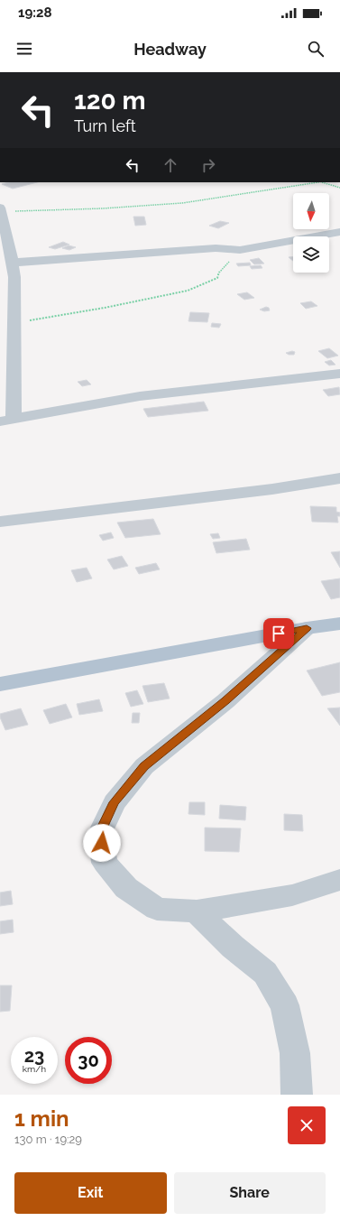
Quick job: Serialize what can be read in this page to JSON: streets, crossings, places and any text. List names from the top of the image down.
{
  "north": "bottom",
  "page": {
    "status": "19:28",
    "header": "Headway",
    "turn": ["120 m", "Turn left"],
    "speed": "23 km/h",
    "limit": "30",
    "heading": ["1 min", "130 m · 19:29"],
    "buttons": ["Exit", "Share"]
  }
}
